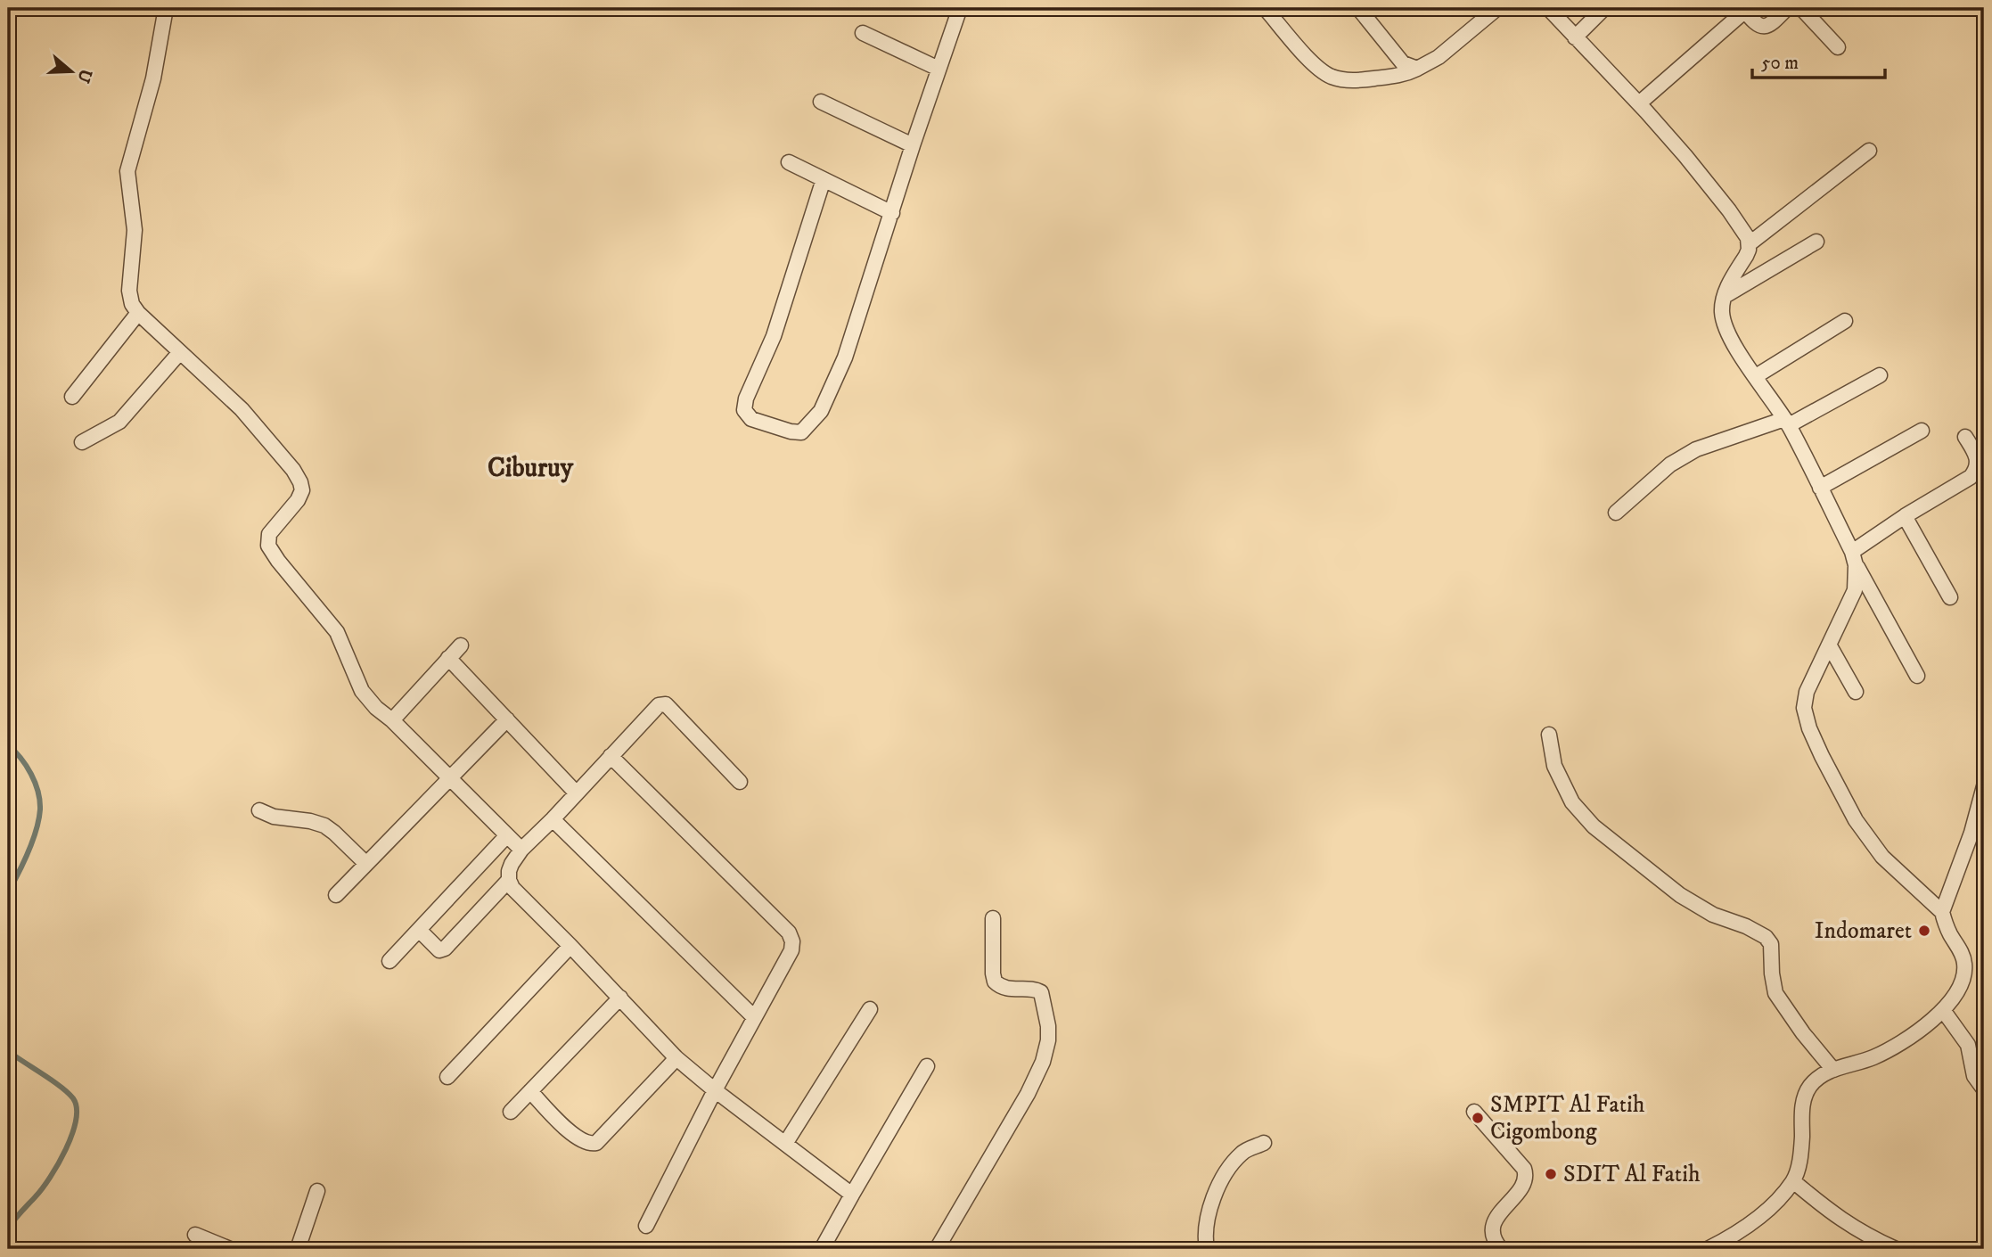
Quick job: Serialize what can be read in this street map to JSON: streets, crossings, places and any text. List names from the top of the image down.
{
  "districts": ["Ciburuy"],
  "places": ["Indomaret", "SMPIT Al Fatih Cigombong", "SDIT Al Fatih"],
  "scale_bar": "50 m",
  "north": "right"
}
